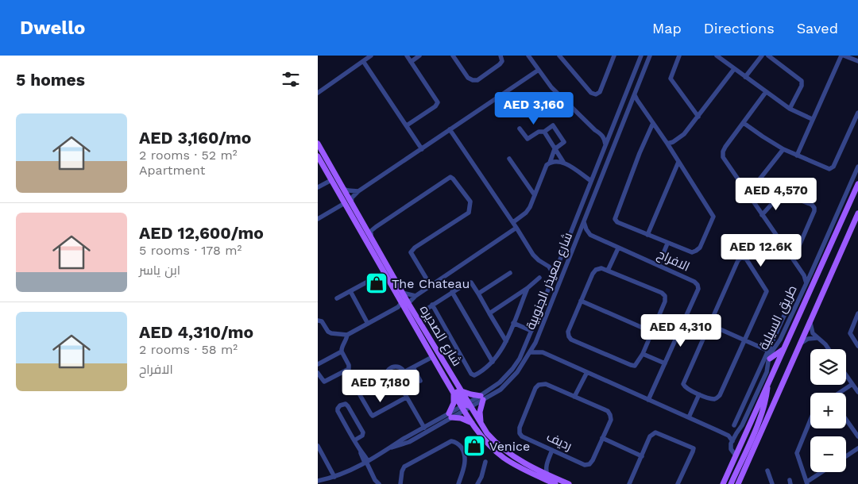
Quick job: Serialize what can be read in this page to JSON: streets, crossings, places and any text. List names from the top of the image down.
{
  "streets": {
    "main road": ["طريق السيلية", "شارع الصديره"],
    "street": ["الافراح", "شارع معيذر الجنوبية", "رديف"]
  },
  "crossings": [
    ["شارع معيذر الجنوبية", "شارع الصديره"]
  ],
  "places": {
    "shop": ["The Chateau", "Venice"]
  },
  "page": {
    "header": "Dwello",
    "nav": ["Map", "Directions", "Saved"],
    "heading": "5 homes",
    "price": [
      "AED 3,160",
      "AED 4,570",
      "AED 12.6K",
      "AED 4,310",
      "AED 7,180"
    ],
    "list": [
      {
        "name": "AED 3,160/mo",
        "note": "2 rooms · 52 m² · Apartment"
      },
      {
        "name": "AED 12,600/mo",
        "note": "5 rooms · 178 m² · ابن ياسر"
      },
      {
        "name": "AED 4,310/mo",
        "note": "2 rooms · 58 m² · الافراح"
      }
    ],
    "map_buttons": ["+", "−"]
  }
}
